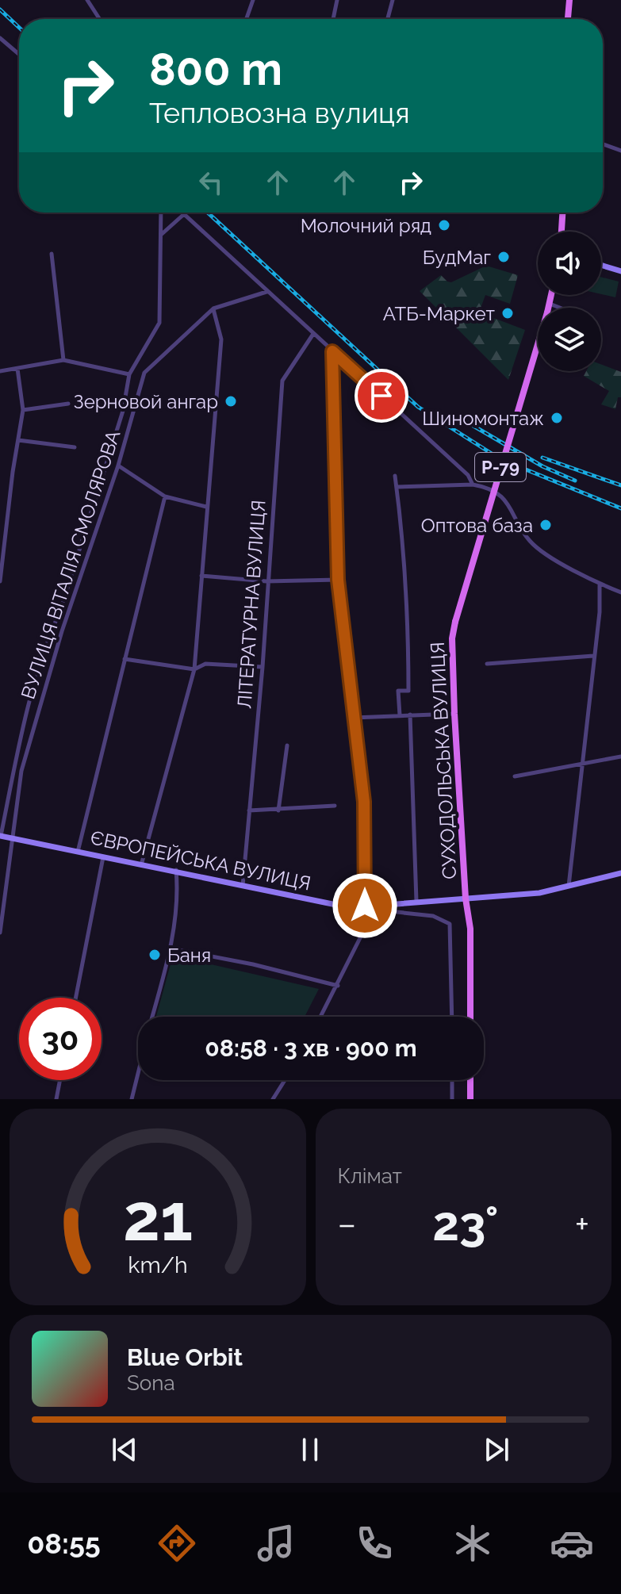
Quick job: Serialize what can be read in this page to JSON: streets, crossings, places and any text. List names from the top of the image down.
{
  "streets": {
    "main road": ["Р-79", "СУХОДОЛЬСЬКА ВУЛИЦЯ"],
    "street": ["ВУЛИЦЯ ВІТАЛІЯ СМОЛЯРОВА", "ЛІТЕРАТУРНА ВУЛИЦЯ", "ЄВРОПЕЙСЬКА ВУЛИЦЯ"]
  },
  "crossings": [
    ["Р-79", "СУХОДОЛЬСЬКА ВУЛИЦЯ"],
    ["Р-79", "ЄВРОПЕЙСЬКА ВУЛИЦЯ"],
    ["ВУЛИЦЯ ВІТАЛІЯ СМОЛЯРОВА", "ЄВРОПЕЙСЬКА ВУЛИЦЯ"],
    ["ЛІТЕРАТУРНА ВУЛИЦЯ", "ЄВРОПЕЙСЬКА ВУЛИЦЯ"],
    ["СУХОДОЛЬСЬКА ВУЛИЦЯ", "ЄВРОПЕЙСЬКА ВУЛИЦЯ"]
  ],
  "places": [
    "Молочний ряд",
    "БудМаг",
    "АТБ-Маркет",
    "Зерновой ангар",
    "Шиномонтаж",
    "Оптова база",
    "Баня"
  ],
  "page": {
    "turn": ["800 m", "Тепловозна вулиця"],
    "limit": "30",
    "trip": "08:58 · 3 хв · 900 m",
    "tile": "Клімат",
    "heat": ["−", "23°", "+"],
    "song": ["Blue Orbit", "Sona"],
    "tabs": "08:55",
    "gauge": ["21", "km/h"]
  }
}
